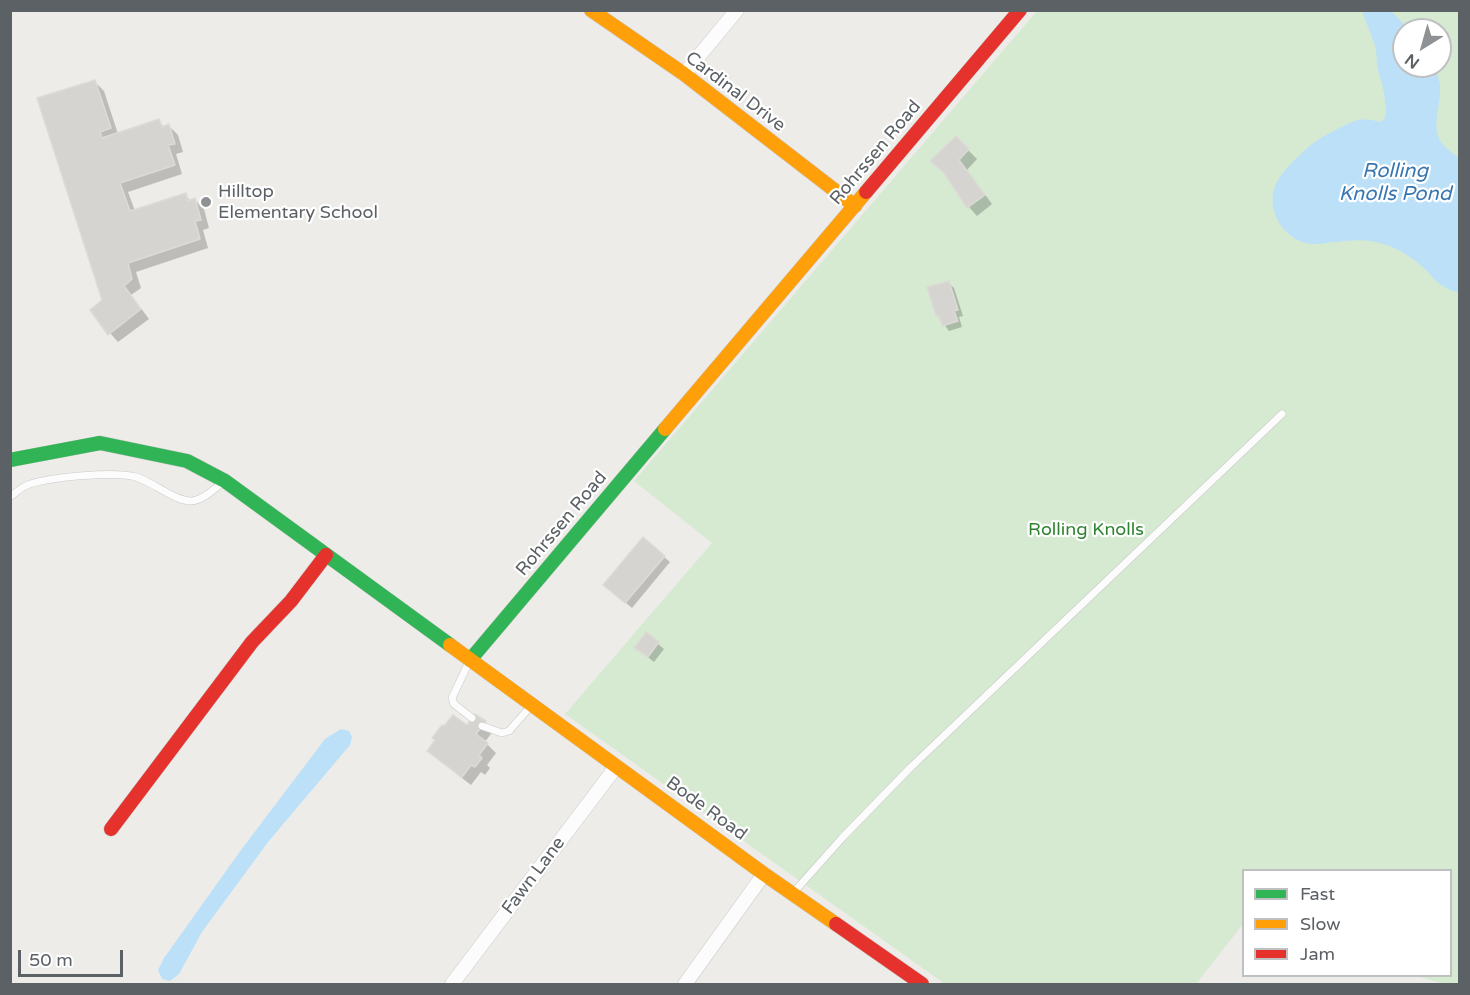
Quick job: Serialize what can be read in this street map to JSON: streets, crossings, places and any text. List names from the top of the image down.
{
  "streets": {
    "street": [
      "Cardinal Drive",
      "Rohrssen Road",
      "Bode Road",
      "Fawn Lane"
    ]
  },
  "crossings": [
    ["Cardinal Drive", "Rohrssen Road"],
    ["Rohrssen Road", "Bode Road"],
    ["Bode Road", "Fawn Lane"]
  ],
  "water": ["Rolling Knolls Pond"],
  "parks": ["Rolling Knolls"],
  "places": ["Hilltop Elementary School"],
  "legend": ["Fast", "Slow", "Jam"],
  "scale_bar": "50 m",
  "north": "bottom left"
}
